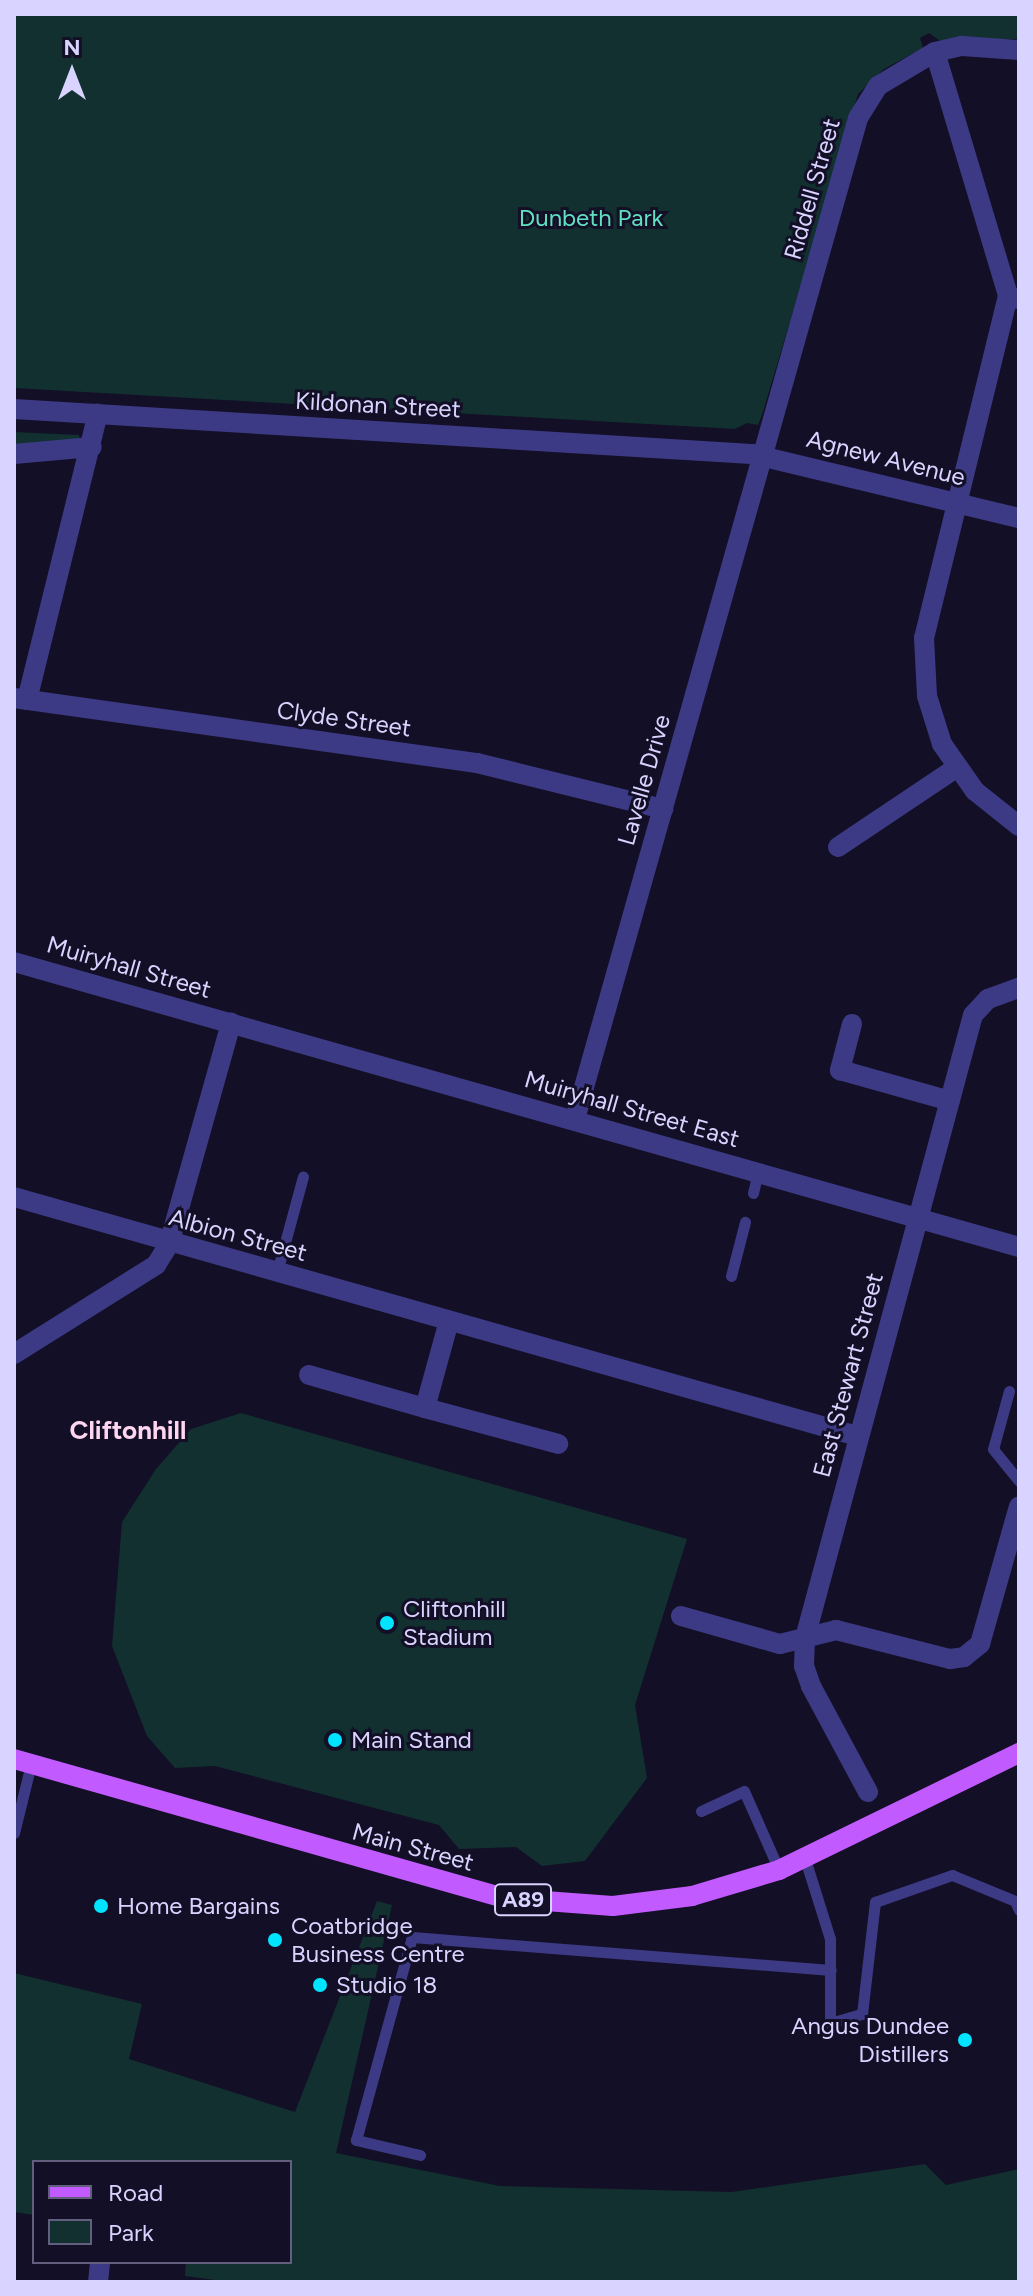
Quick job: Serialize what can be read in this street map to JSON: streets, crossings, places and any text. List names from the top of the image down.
{
  "streets": {
    "main road": ["Main Street", "A89"],
    "street": [
      "Riddell Street",
      "Kildonan Street",
      "Agnew Avenue",
      "Clyde Street",
      "Lavelle Drive",
      "Muiryhall Street",
      "Muiryhall Street East",
      "Albion Street",
      "East Stewart Street"
    ]
  },
  "crossings": [
    ["Riddell Street", "Agnew Avenue"],
    ["Riddell Street", "Lavelle Drive"],
    ["Kildonan Street", "Agnew Avenue"],
    ["Agnew Avenue", "Lavelle Drive"],
    ["Clyde Street", "Lavelle Drive"],
    ["Lavelle Drive", "Muiryhall Street East"],
    ["Muiryhall Street", "Muiryhall Street East"],
    ["Muiryhall Street East", "East Stewart Street"],
    ["Albion Street", "East Stewart Street"]
  ],
  "districts": ["Cliftonhill"],
  "parks": ["Dunbeth Park"],
  "places": [
    "Cliftonhill Stadium",
    "Main Stand",
    "Home Bargains",
    "Coatbridge Business Centre",
    "Studio 18",
    "Angus Dundee Distillers"
  ],
  "legend": ["Road", "Park"],
  "north": "top"
}
